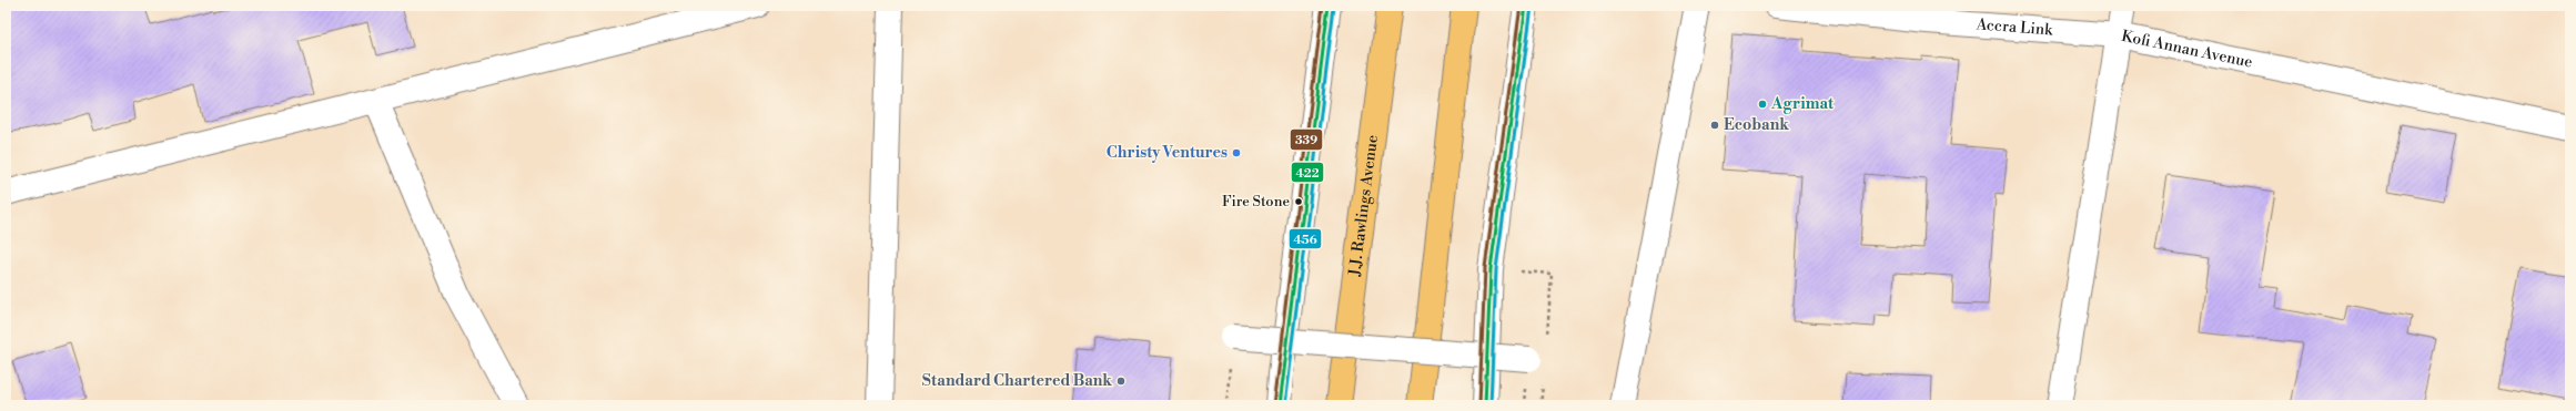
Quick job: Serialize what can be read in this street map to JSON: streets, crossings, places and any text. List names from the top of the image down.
{
  "streets": {
    "highway": ["J.J. Rawlings Avenue"],
    "street": ["Accra Link", "Kofi Annan Avenue"]
  },
  "crossings": [
    ["Accra Link", "Kofi Annan Avenue"]
  ],
  "places": [
    "Agrimat",
    "Ecobank",
    "Christy Ventures",
    "Fire Stone",
    "Standard Chartered Bank"
  ],
  "lines": ["transit line 422", "transit line 339", "transit line 456"]
}
